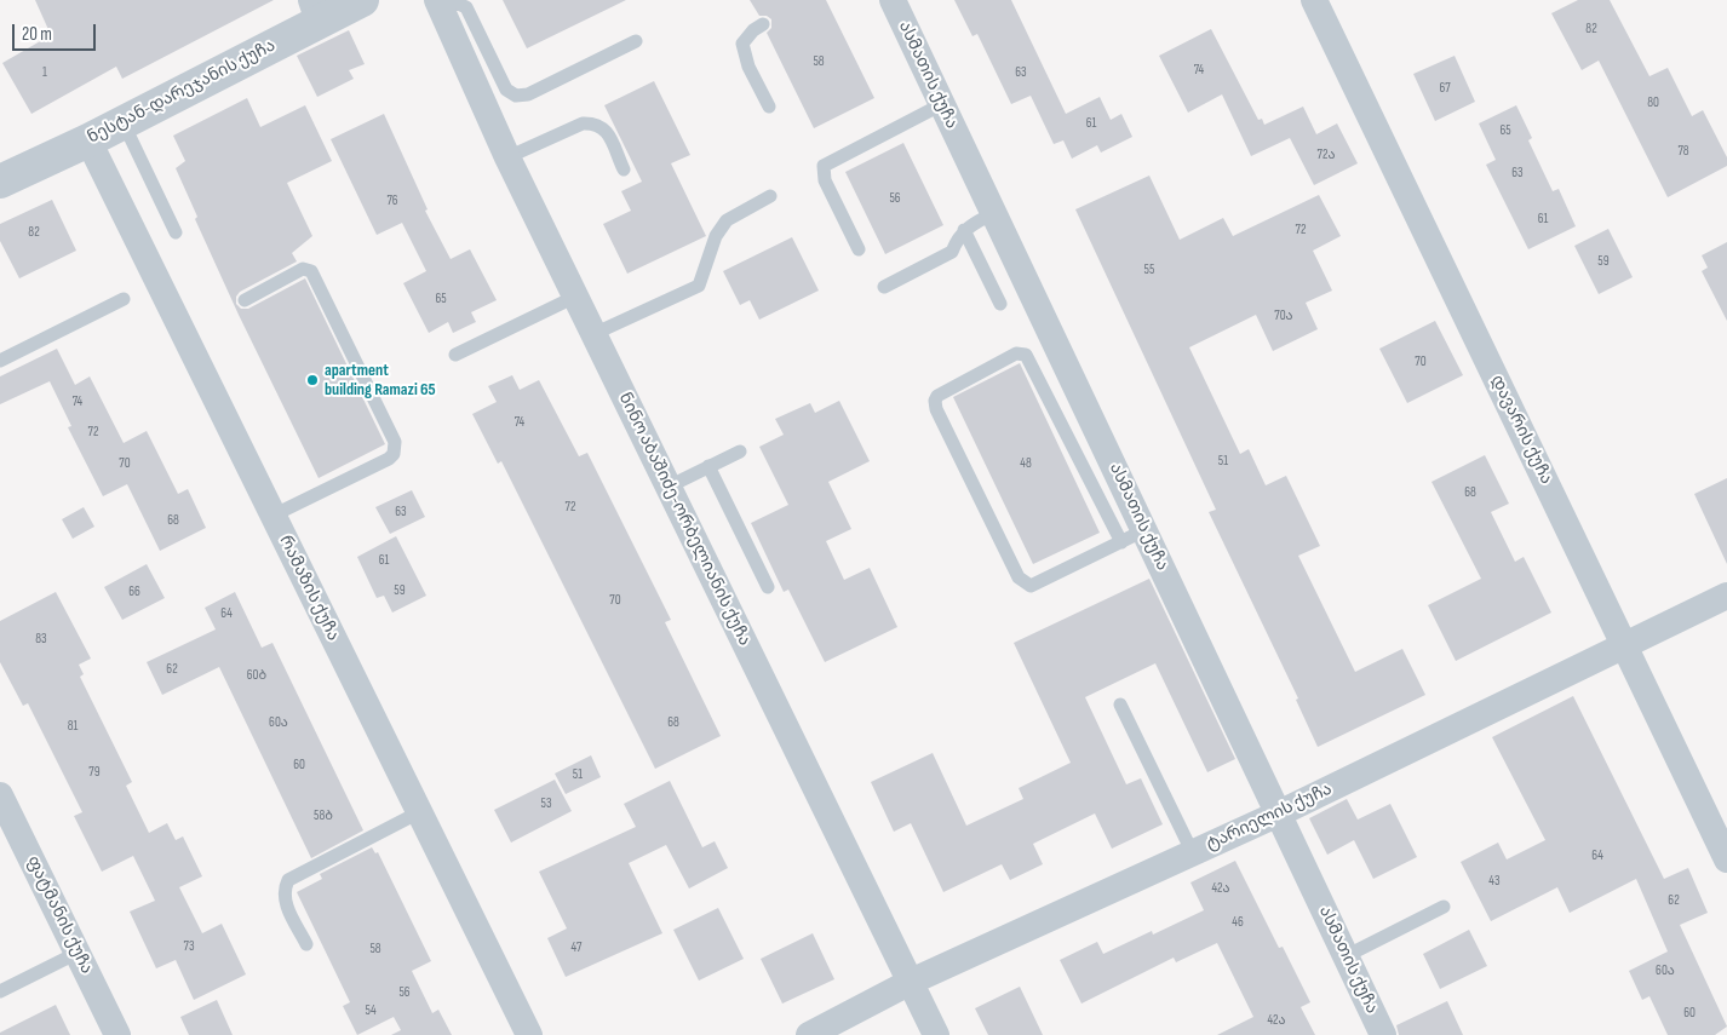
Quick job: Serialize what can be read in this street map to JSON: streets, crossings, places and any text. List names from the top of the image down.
{
  "streets": {
    "street": [
      "ასმათის ქუჩა",
      "ნესტან-დარეჯანის ქუჩა",
      "დავარის ქუჩა",
      "ნინო აბაშიძე-ორბელიანის ქუჩა",
      "რამაზის ქუჩა",
      "ტარიელის ქუჩა",
      "ფატმანის ქუჩა"
    ]
  },
  "crossings": [
    ["ასმათის ქუჩა", "ტარიელის ქუჩა"],
    ["ნესტან-დარეჯანის ქუჩა", "რამაზის ქუჩა"],
    ["დავარის ქუჩა", "ტარიელის ქუჩა"],
    ["ნინო აბაშიძე-ორბელიანის ქუჩა", "ტარიელის ქუჩა"]
  ],
  "places": ["apartment building Ramazi 65"],
  "house_numbers": [
    "82",
    "58",
    "74",
    "1",
    "63",
    "67",
    "80",
    "61",
    "65",
    "78",
    "72ა",
    "63",
    "56",
    "76",
    "61",
    "72",
    "82",
    "59",
    "55",
    "65",
    "70ა",
    "70",
    "74",
    "74",
    "72",
    "51",
    "70",
    "48",
    "68",
    "72",
    "63",
    "68",
    "61",
    "59",
    "66",
    "70",
    "64",
    "83",
    "62",
    "60ბ",
    "60ა",
    "68",
    "81",
    "60",
    "79",
    "51",
    "53",
    "58ბ",
    "64",
    "43",
    "42ა",
    "62",
    "46",
    "73",
    "47",
    "58",
    "60ა",
    "56",
    "54",
    "60",
    "42ა"
  ],
  "scale_bar": "20 m"
}
